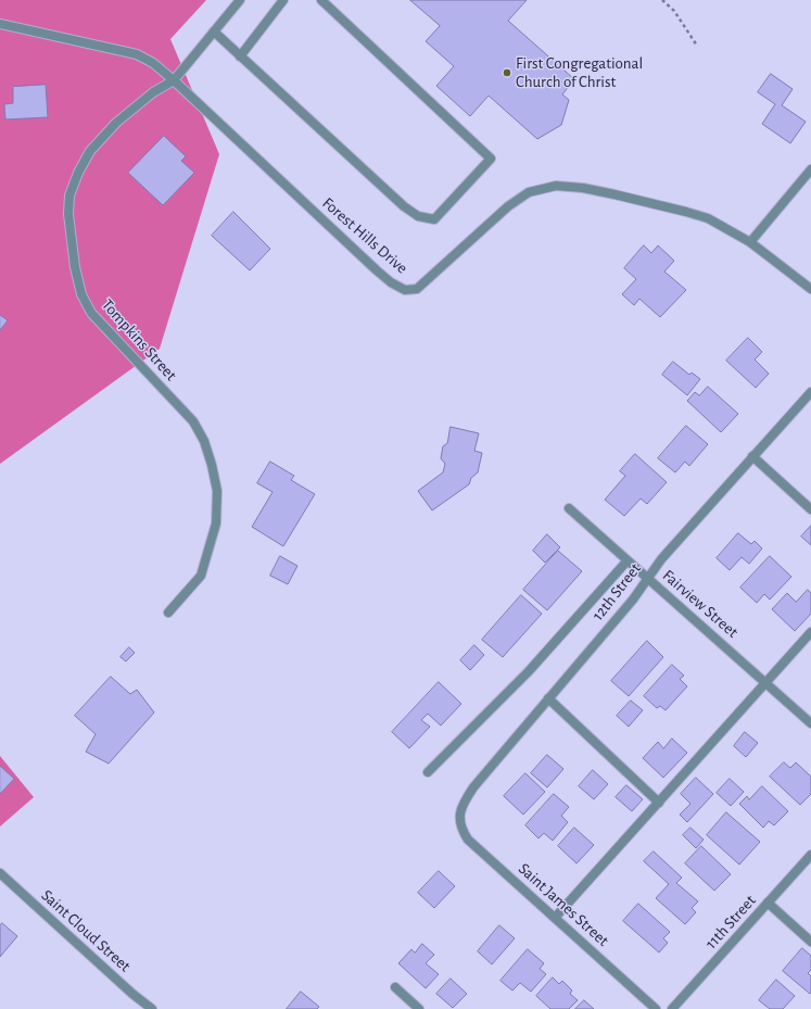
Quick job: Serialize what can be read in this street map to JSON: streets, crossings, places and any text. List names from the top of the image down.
{
  "streets": {
    "street": [
      "Forest Hills Drive",
      "Tompkins Street",
      "12th Street",
      "Fairview Street",
      "Saint James Street",
      "11th Street",
      "Saint Cloud Street"
    ]
  },
  "crossings": [
    ["Forest Hills Drive", "Tompkins Street"],
    ["12th Street", "Fairview Street"],
    ["12th Street", "Saint James Street"]
  ],
  "places": ["First Congregational Church of Christ"]
}
